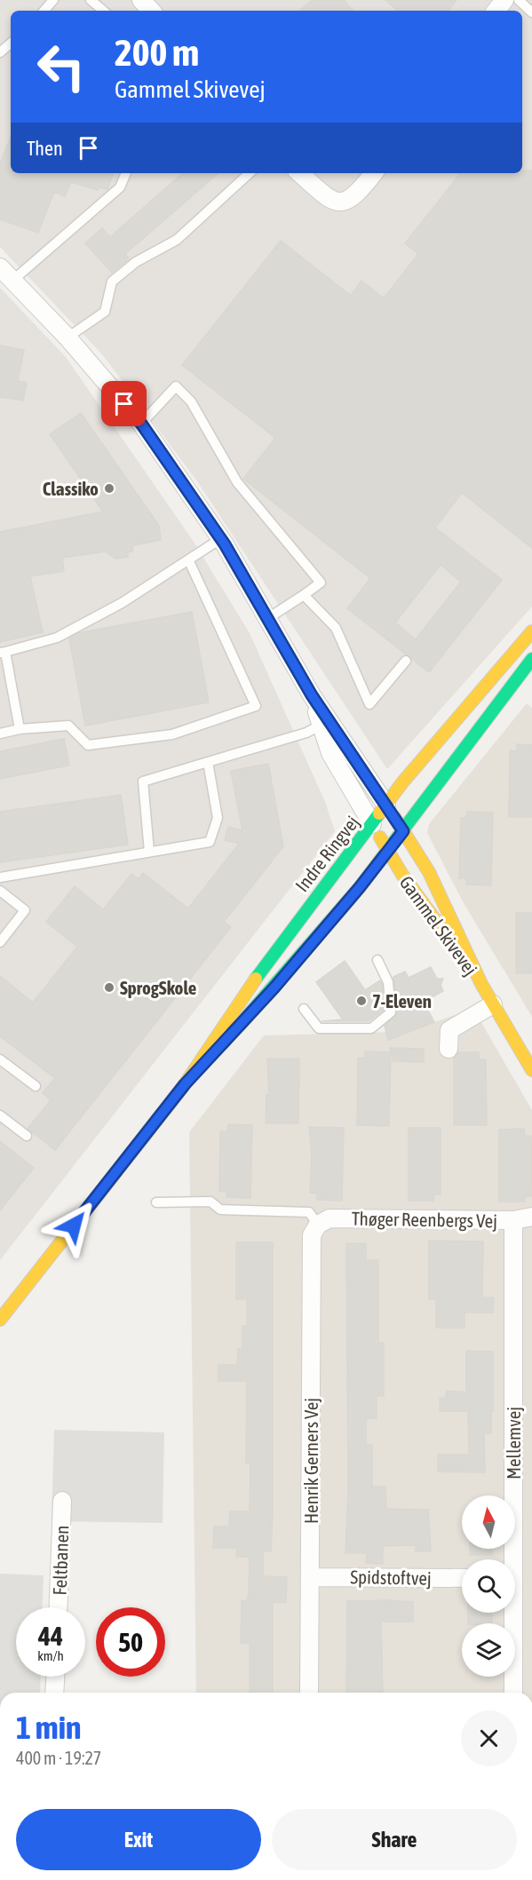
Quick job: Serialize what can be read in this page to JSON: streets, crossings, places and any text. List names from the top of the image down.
{
  "streets": {
    "main road": ["Indre Ringvej", "Gammel Skivevej"],
    "street": [
      "Thøger Reenbergs Vej",
      "Mellemvej",
      "Henrik Gerners Vej",
      "Feltbanen",
      "Spidstoftvej"
    ]
  },
  "crossings": [
    ["Indre Ringvej", "Gammel Skivevej"],
    ["Thøger Reenbergs Vej", "Mellemvej"],
    ["Thøger Reenbergs Vej", "Henrik Gerners Vej"],
    ["Henrik Gerners Vej", "Spidstoftvej"]
  ],
  "places": ["Classiko", "SprogSkole", "7-Eleven"],
  "north": "top",
  "page": {
    "turn": ["200 m", "Gammel Skivevej"],
    "then": "Then",
    "speed": "44 km/h",
    "limit": "50",
    "heading": ["1 min", "400 m · 19:27"],
    "buttons": ["Exit", "Share"]
  }
}
